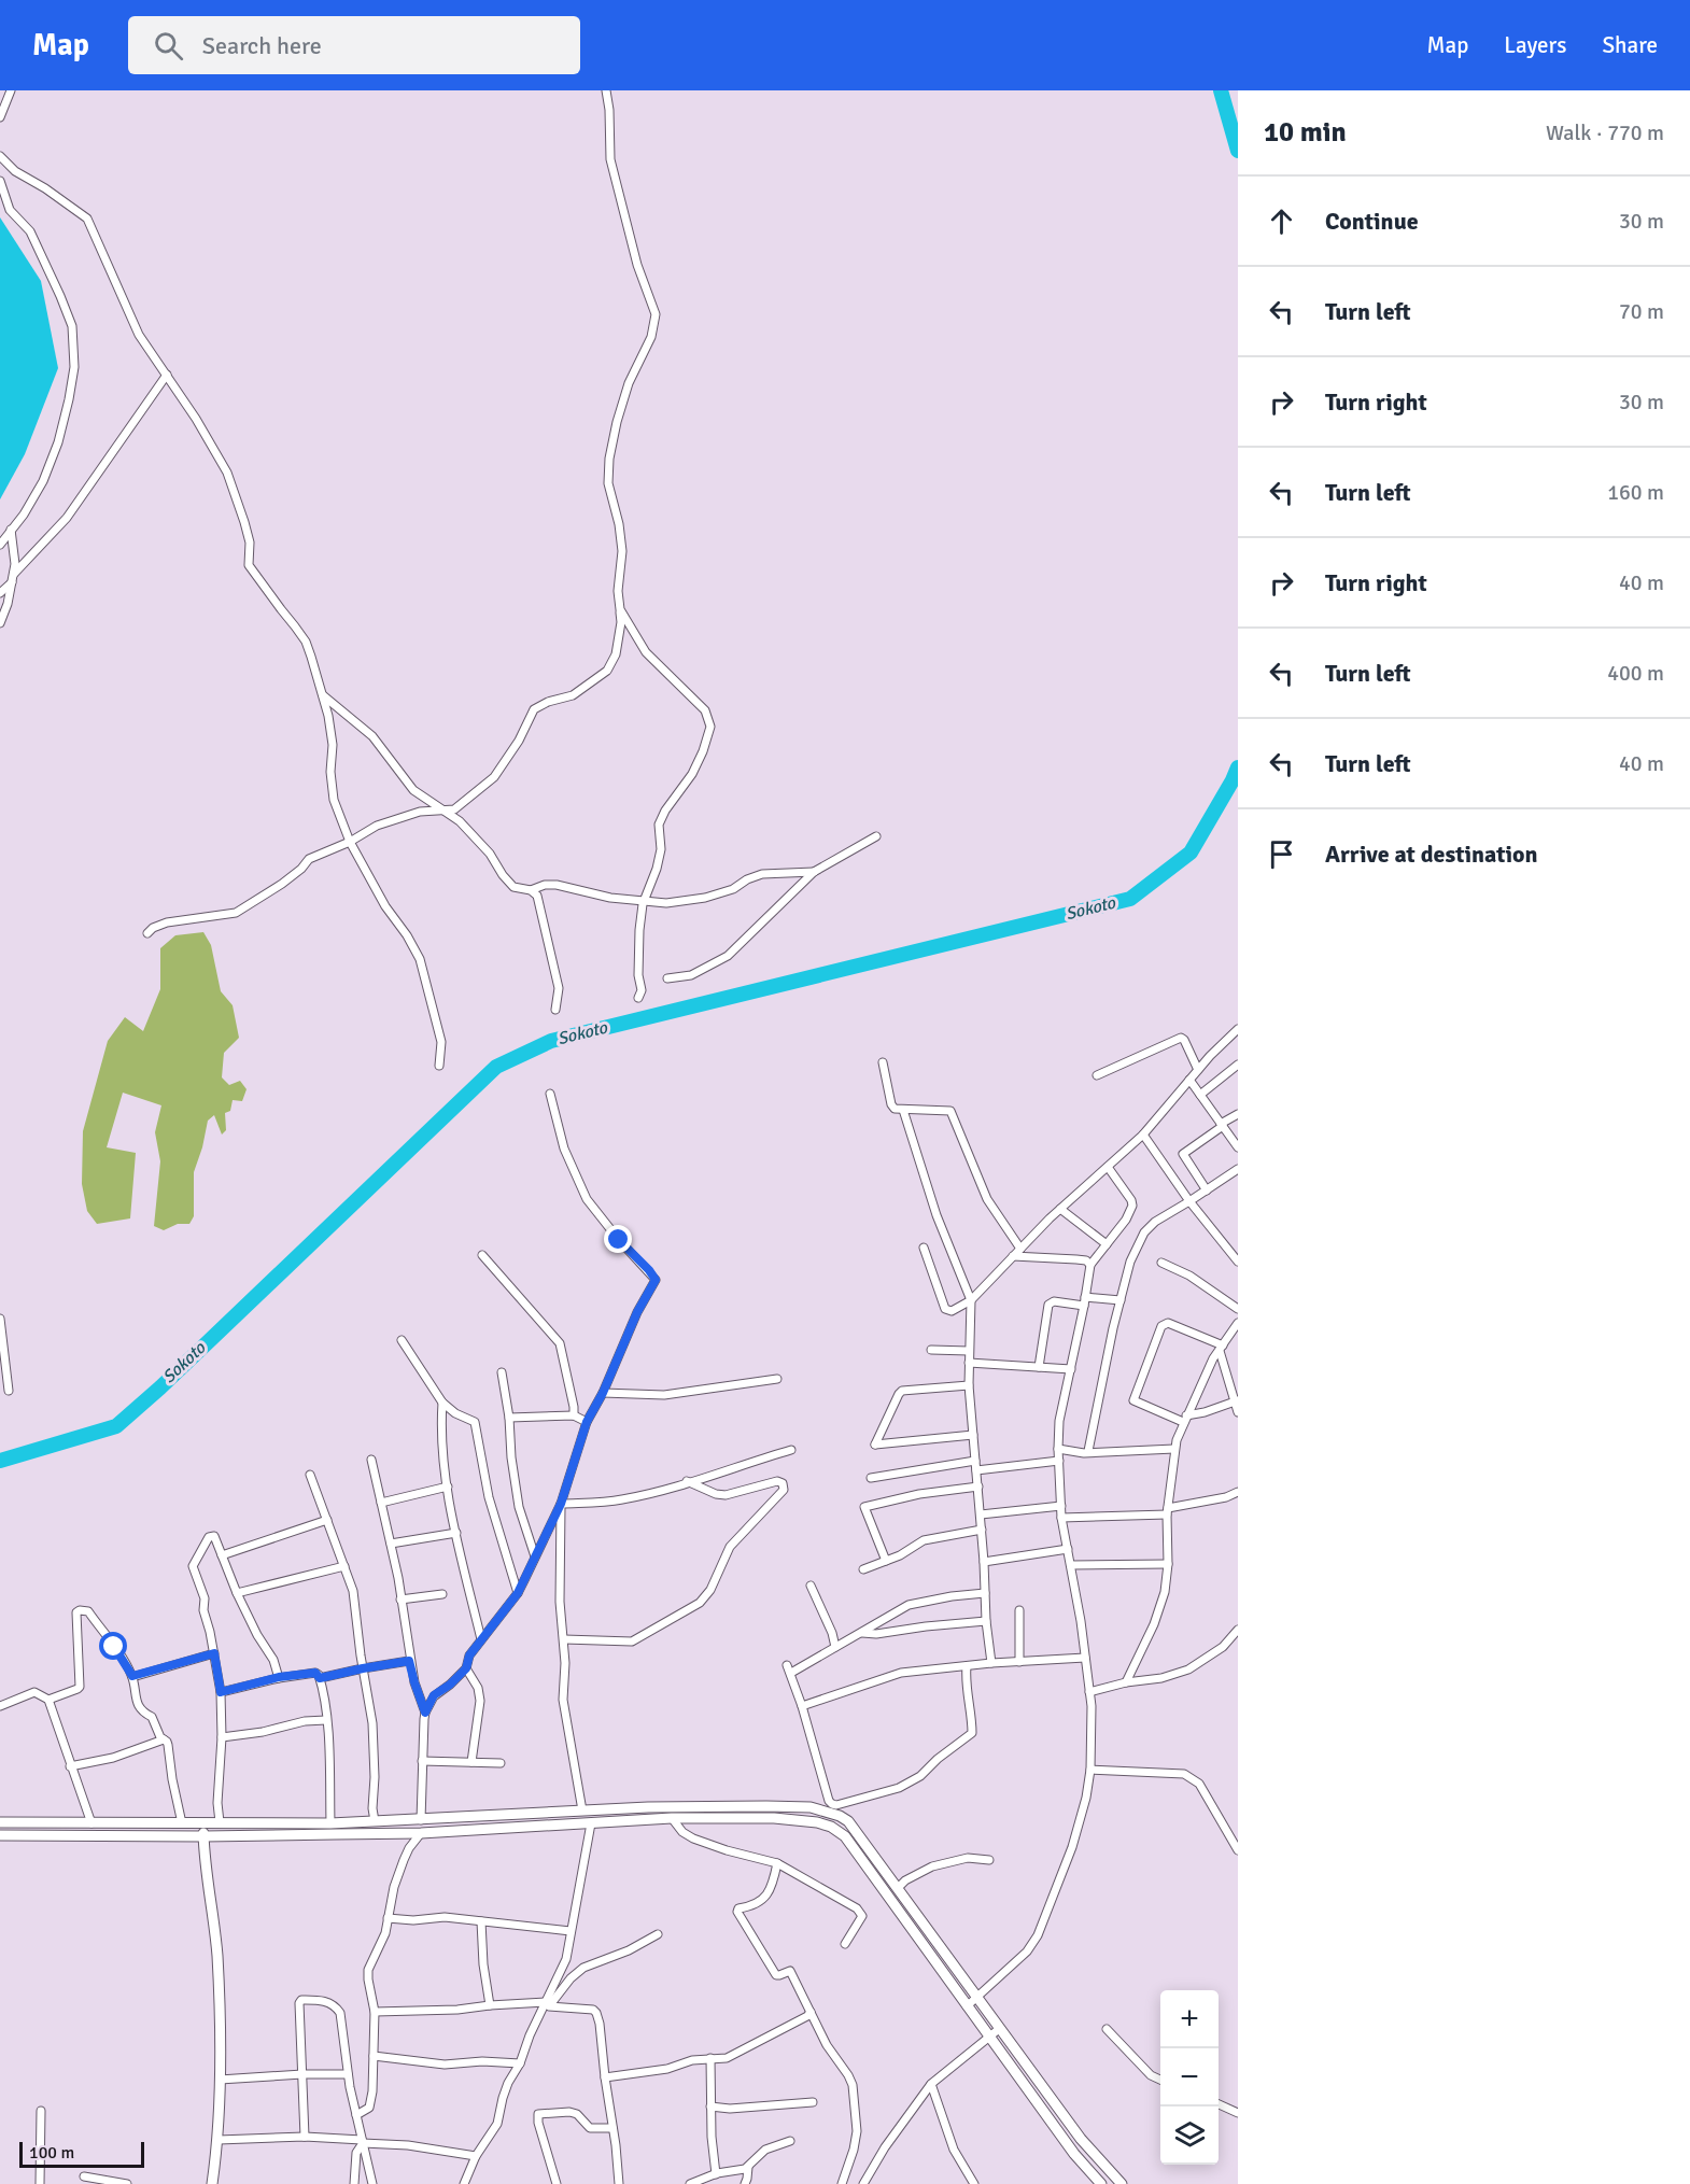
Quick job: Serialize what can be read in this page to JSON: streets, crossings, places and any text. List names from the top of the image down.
{
  "water": ["Sokoto"],
  "scale_bar": "100 m",
  "page": {
    "header": "Map",
    "search": "Search here",
    "nav": ["Map", "Layers", "Share"],
    "heading": ["10 min", "Walk · 770 m"],
    "list": [
      ["Continue", "30 m"],
      ["Turn left", "70 m"],
      ["Turn right", "30 m"],
      ["Turn left", "160 m"],
      ["Turn right", "40 m"],
      ["Turn left", "400 m"],
      ["Turn left", "40 m"],
      "Arrive at destination"
    ],
    "map_buttons": ["+", "−"],
    "scale": "100 m"
  }
}
